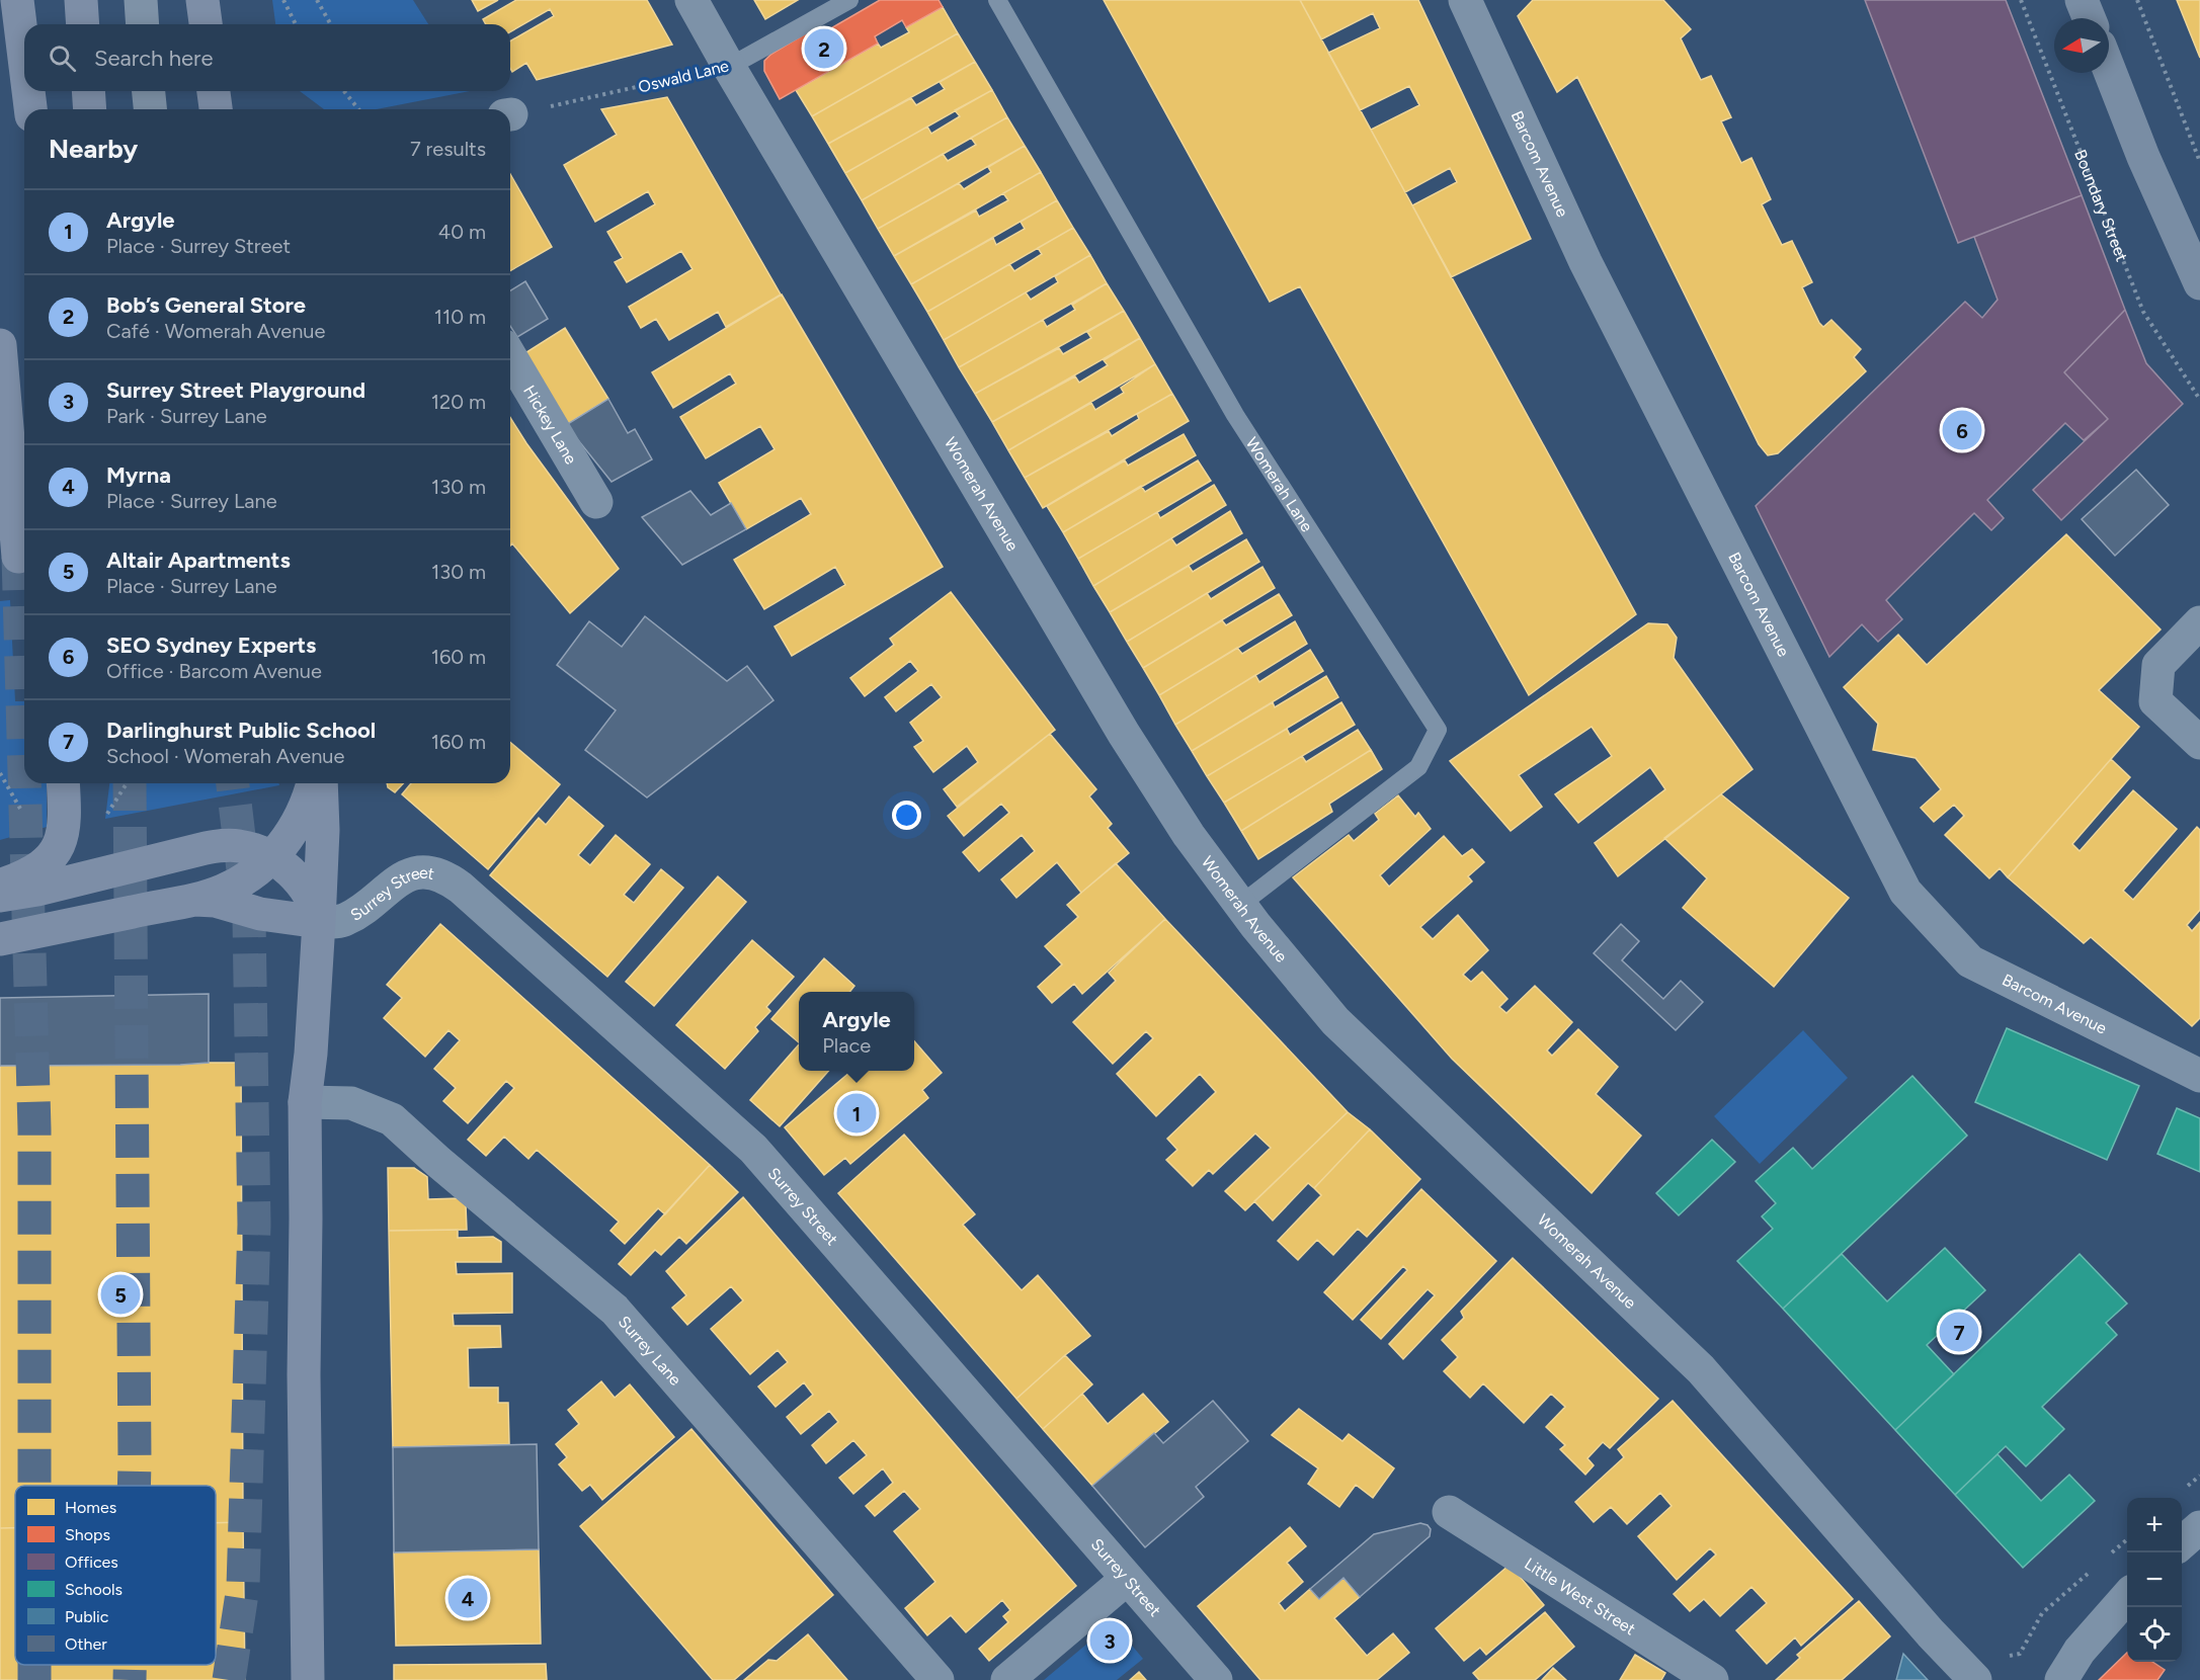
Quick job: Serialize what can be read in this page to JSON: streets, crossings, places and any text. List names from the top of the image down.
{
  "streets": {
    "street": [
      "Barcom Avenue",
      "Hickey Lane",
      "Womerah Avenue",
      "Surrey Street",
      "Surrey Lane",
      "Little West Street"
    ],
    "lane": ["Oswald Lane", "Womerah Lane"],
    "path": ["Boundary Street"]
  },
  "crossings": [
    ["Oswald Lane", "Womerah Avenue"],
    ["Womerah Lane", "Womerah Avenue"]
  ],
  "legend": [
    "Homes",
    "Shops",
    "Offices",
    "Schools",
    "Public",
    "Other"
  ],
  "north": "left",
  "page": {
    "search": "Search here",
    "pins": [
      "2",
      "6",
      "1",
      "5",
      "7",
      "4",
      "3"
    ],
    "heading": ["Nearby", "7 results"],
    "list": [
      {
        "mark": "1",
        "name": "Argyle",
        "note": "Place · Surrey Street",
        "value": "40 m"
      },
      {
        "mark": "2",
        "name": "Bob’s General Store",
        "note": "Café · Womerah Avenue",
        "value": "110 m"
      },
      {
        "mark": "3",
        "name": "Surrey Street Playground",
        "note": "Park · Surrey Lane",
        "value": "120 m"
      },
      {
        "mark": "4",
        "name": "Myrna",
        "note": "Place · Surrey Lane",
        "value": "130 m"
      },
      {
        "mark": "5",
        "name": "Altair Apartments",
        "note": "Place · Surrey Lane",
        "value": "130 m"
      },
      {
        "mark": "6",
        "name": "SEO Sydney Experts",
        "note": "Office · Barcom Avenue",
        "value": "160 m"
      },
      {
        "mark": "7",
        "name": "Darlinghurst Public School",
        "note": "School · Womerah Avenue",
        "value": "160 m"
      }
    ],
    "popup": ["Argyle", "Place"],
    "map_buttons": ["+", "−"]
  }
}
